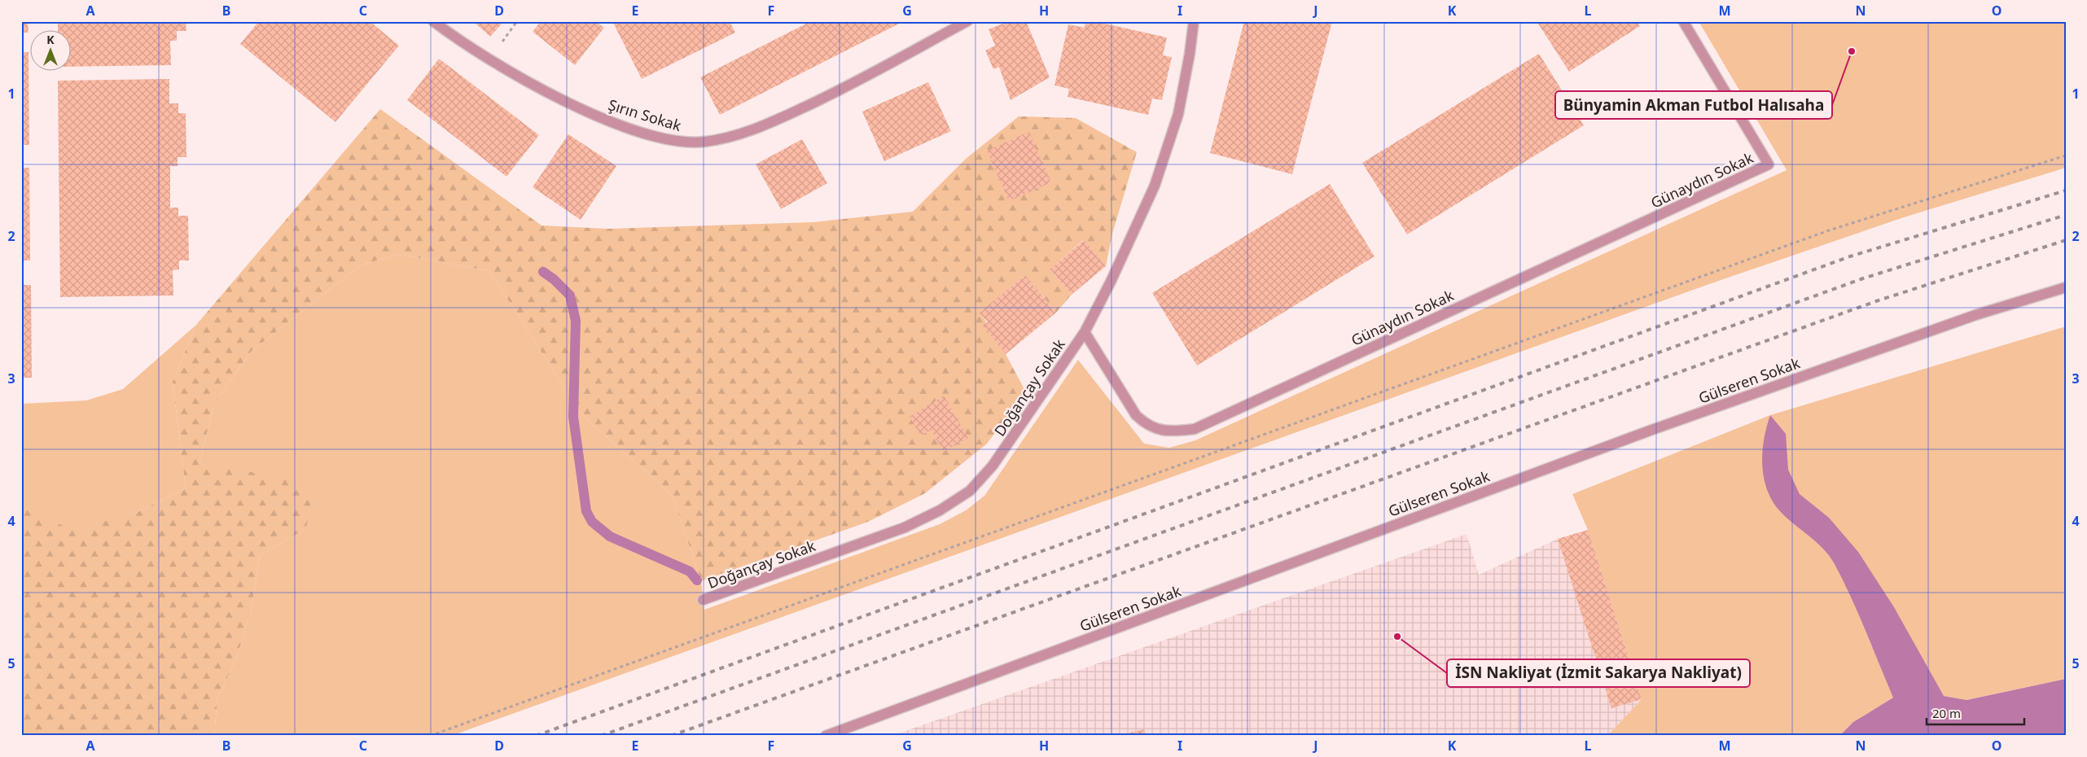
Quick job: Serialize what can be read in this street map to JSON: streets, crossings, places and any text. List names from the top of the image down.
{
  "streets": {
    "street": [
      "Şırın Sokak",
      "Günaydın Sokak",
      "Gülseren Sokak",
      "Doğançay Sokak"
    ]
  },
  "crossings": [
    ["Günaydın Sokak", "Doğançay Sokak"]
  ],
  "places": ["Bünyamin Akman Futbol Halısaha", "İSN Nakliyat (İzmit Sakarya Nakliyat)"],
  "scale_bar": "20 m",
  "north": "top",
  "grid": {
    "columns": [
      "A",
      "B",
      "C",
      "D",
      "E",
      "F",
      "G",
      "H",
      "I",
      "J",
      "K",
      "L",
      "M",
      "N",
      "O"
    ],
    "rows": [
      "1",
      "2",
      "3",
      "4",
      "5"
    ]
  }
}
